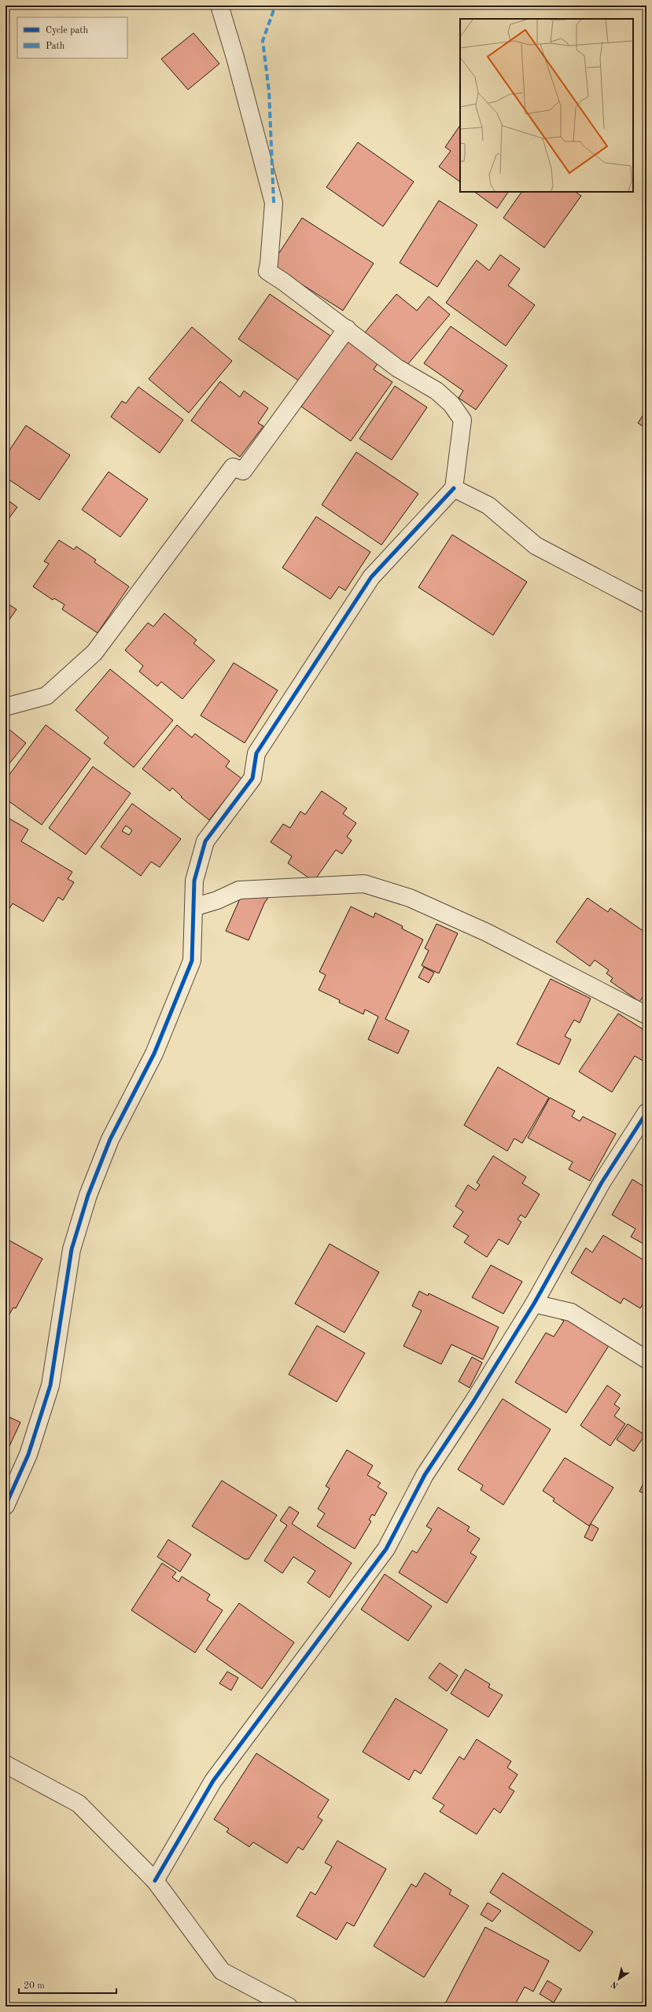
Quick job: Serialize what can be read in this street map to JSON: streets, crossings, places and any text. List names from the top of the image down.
{
  "legend": ["Cycle path", "Path"],
  "scale_bar": "20 m",
  "north": "bottom left"
}
